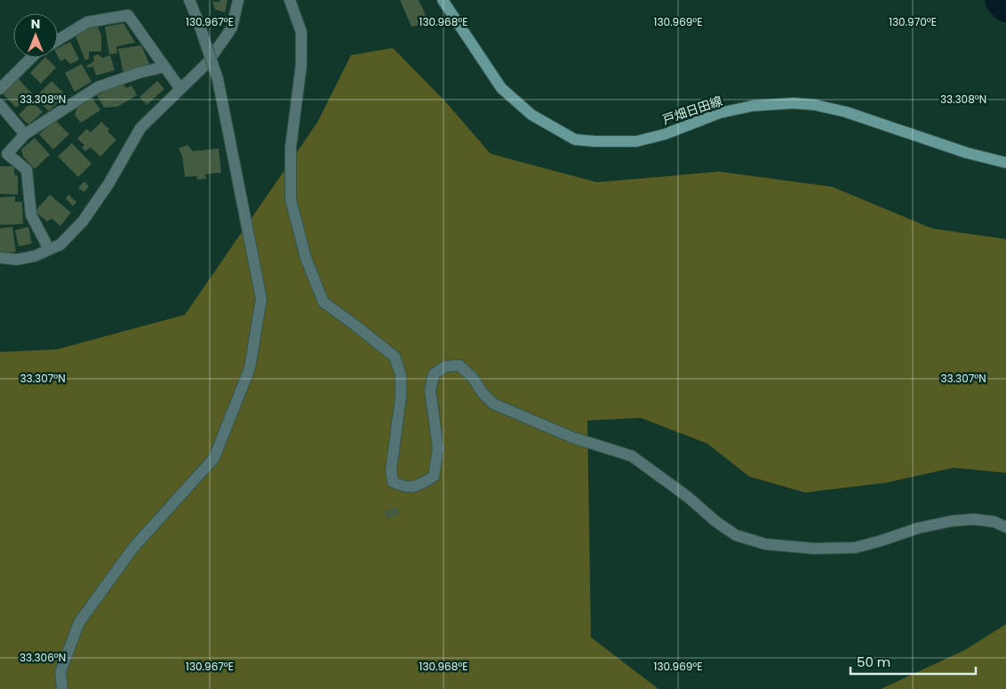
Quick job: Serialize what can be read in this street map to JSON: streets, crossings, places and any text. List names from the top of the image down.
{
  "streets": {
    "main road": ["戸畑日田線"]
  },
  "scale_bar": "50 m",
  "north": "top",
  "coordinates": [
    "130.967°E",
    "130.968°E",
    "130.969°E",
    "130.970°E",
    "33.308°N",
    "33.307°N",
    "33.306°N"
  ]
}
